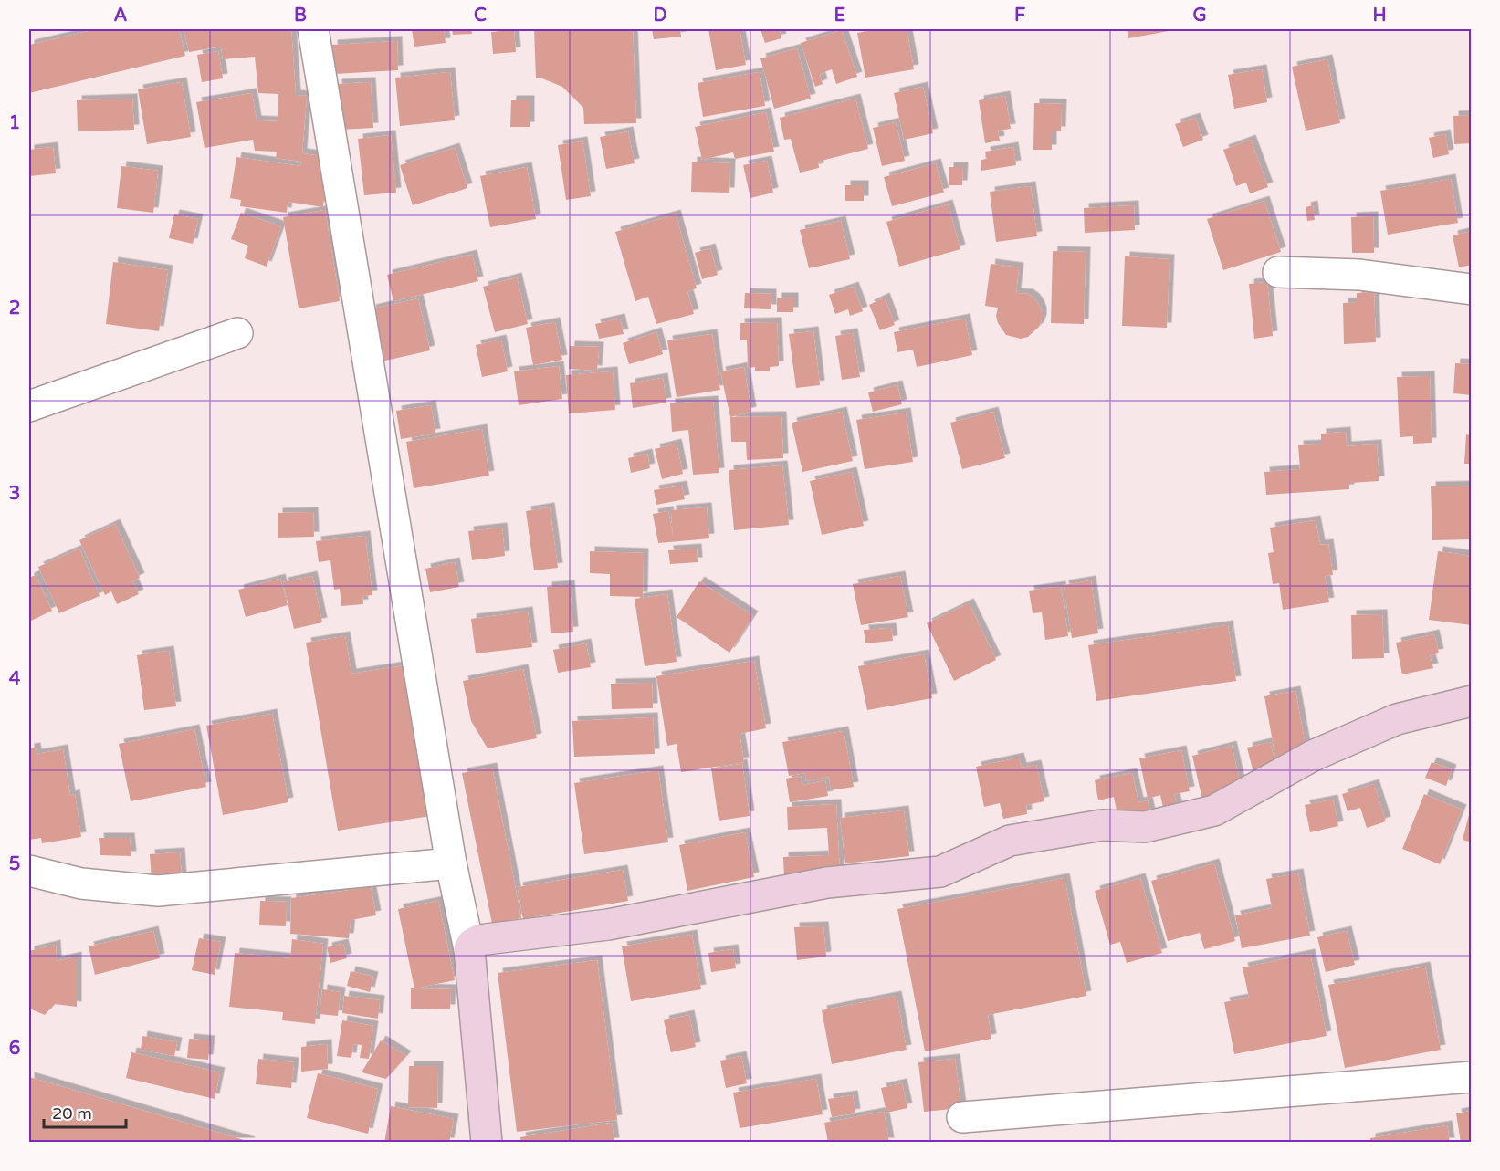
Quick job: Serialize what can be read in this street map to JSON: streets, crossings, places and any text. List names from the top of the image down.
{
  "scale_bar": "20 m",
  "grid": {
    "columns": [
      "A",
      "B",
      "C",
      "D",
      "E",
      "F",
      "G",
      "H"
    ],
    "rows": [
      "1",
      "2",
      "3",
      "4",
      "5",
      "6"
    ]
  }
}
